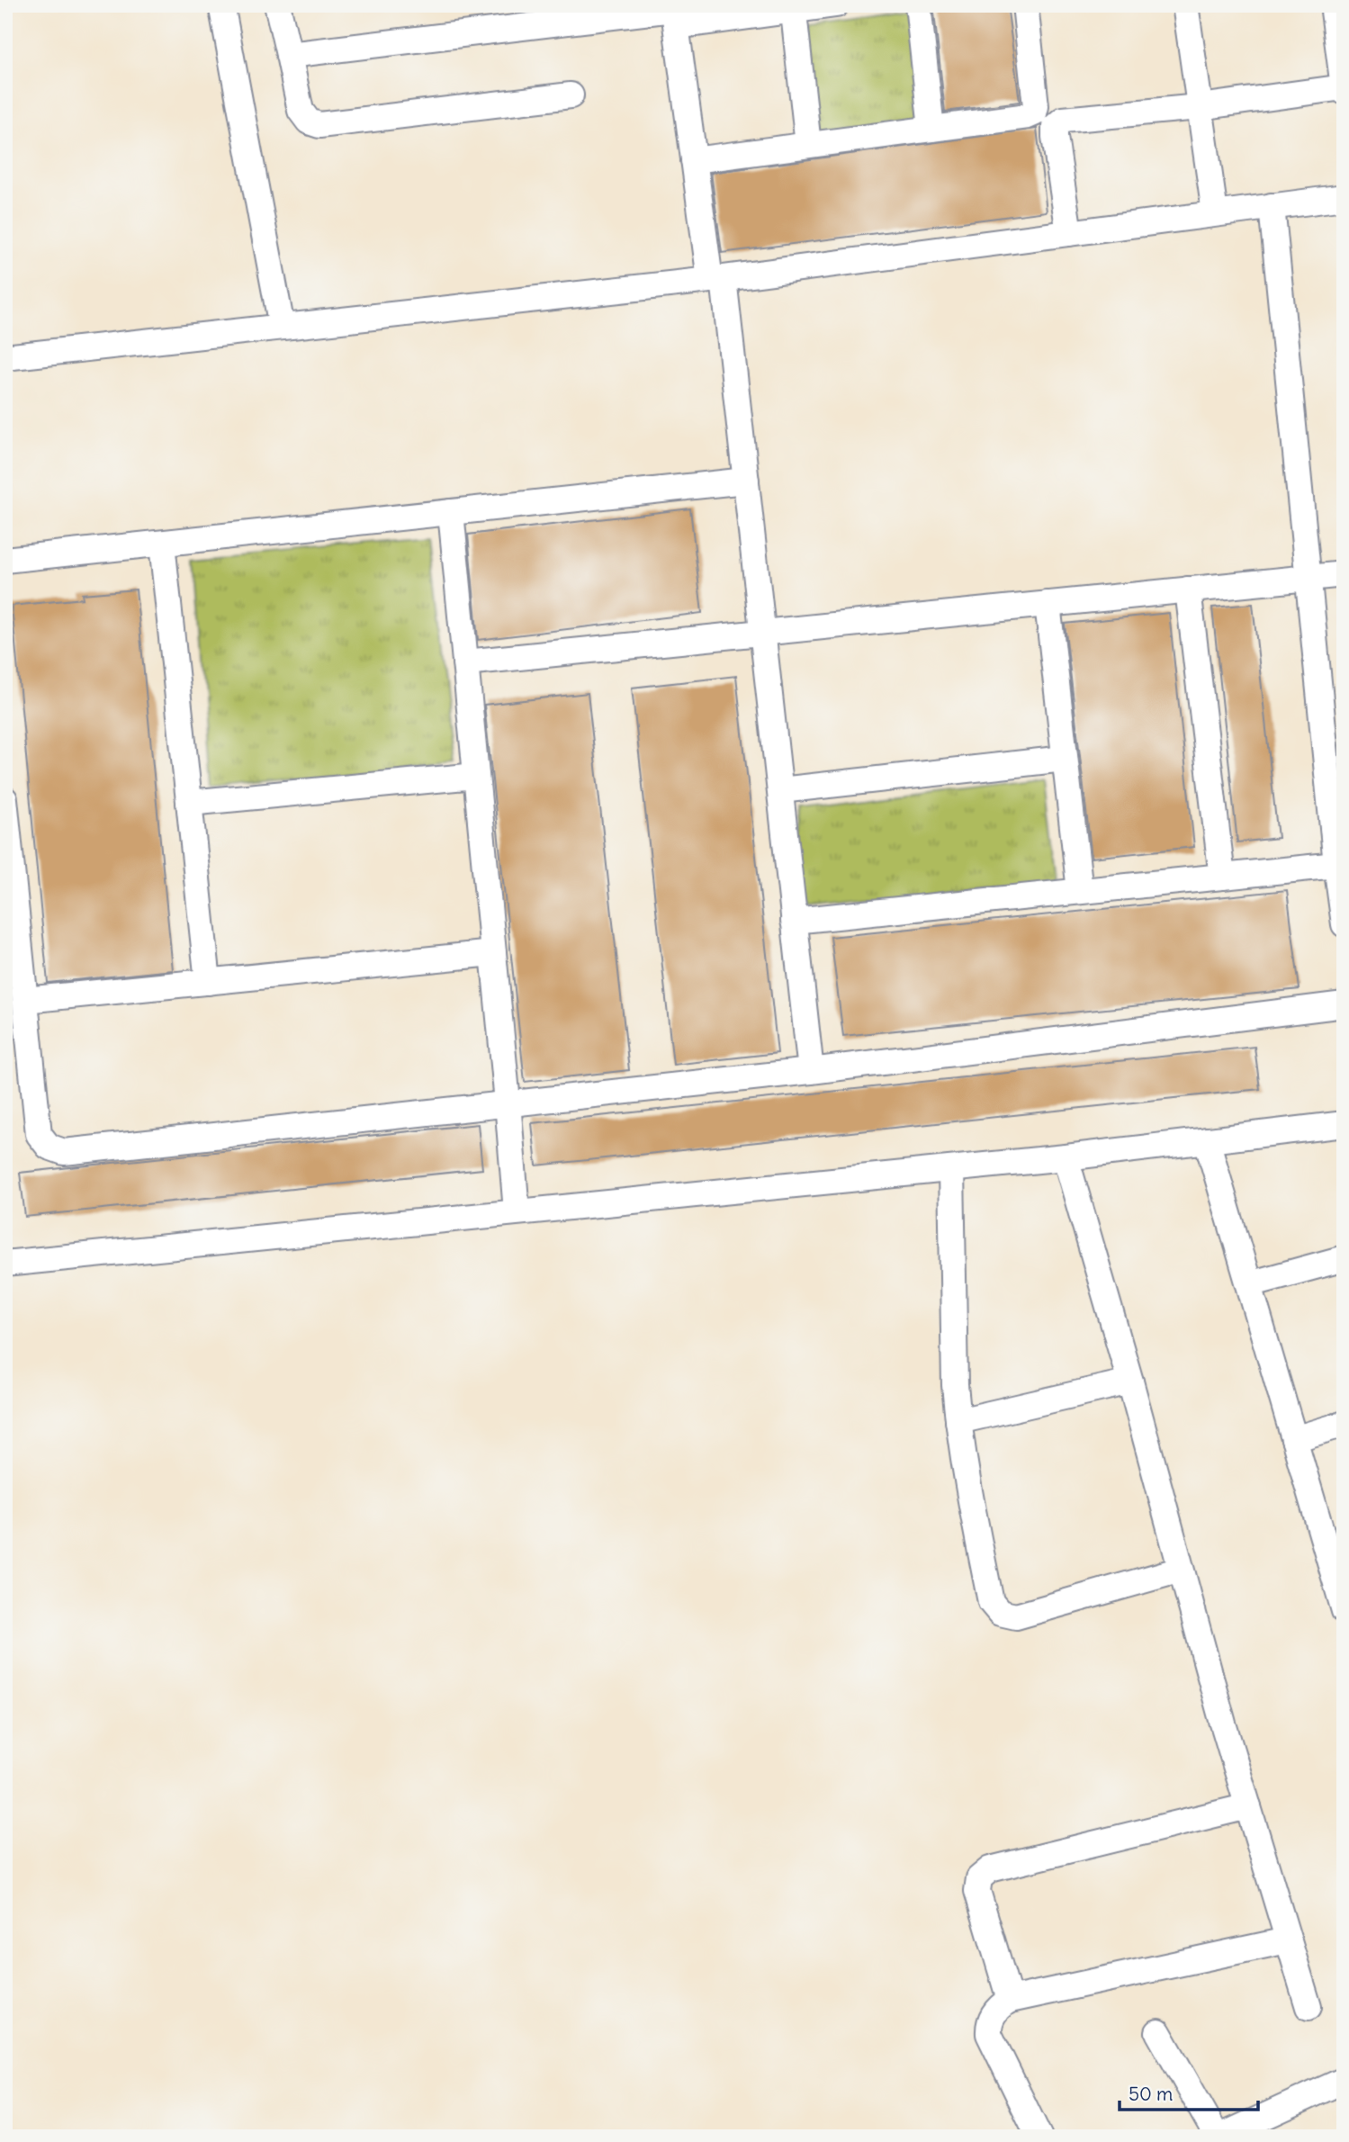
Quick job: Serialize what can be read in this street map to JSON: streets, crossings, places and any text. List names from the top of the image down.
{
  "scale_bar": "50 m"
}
